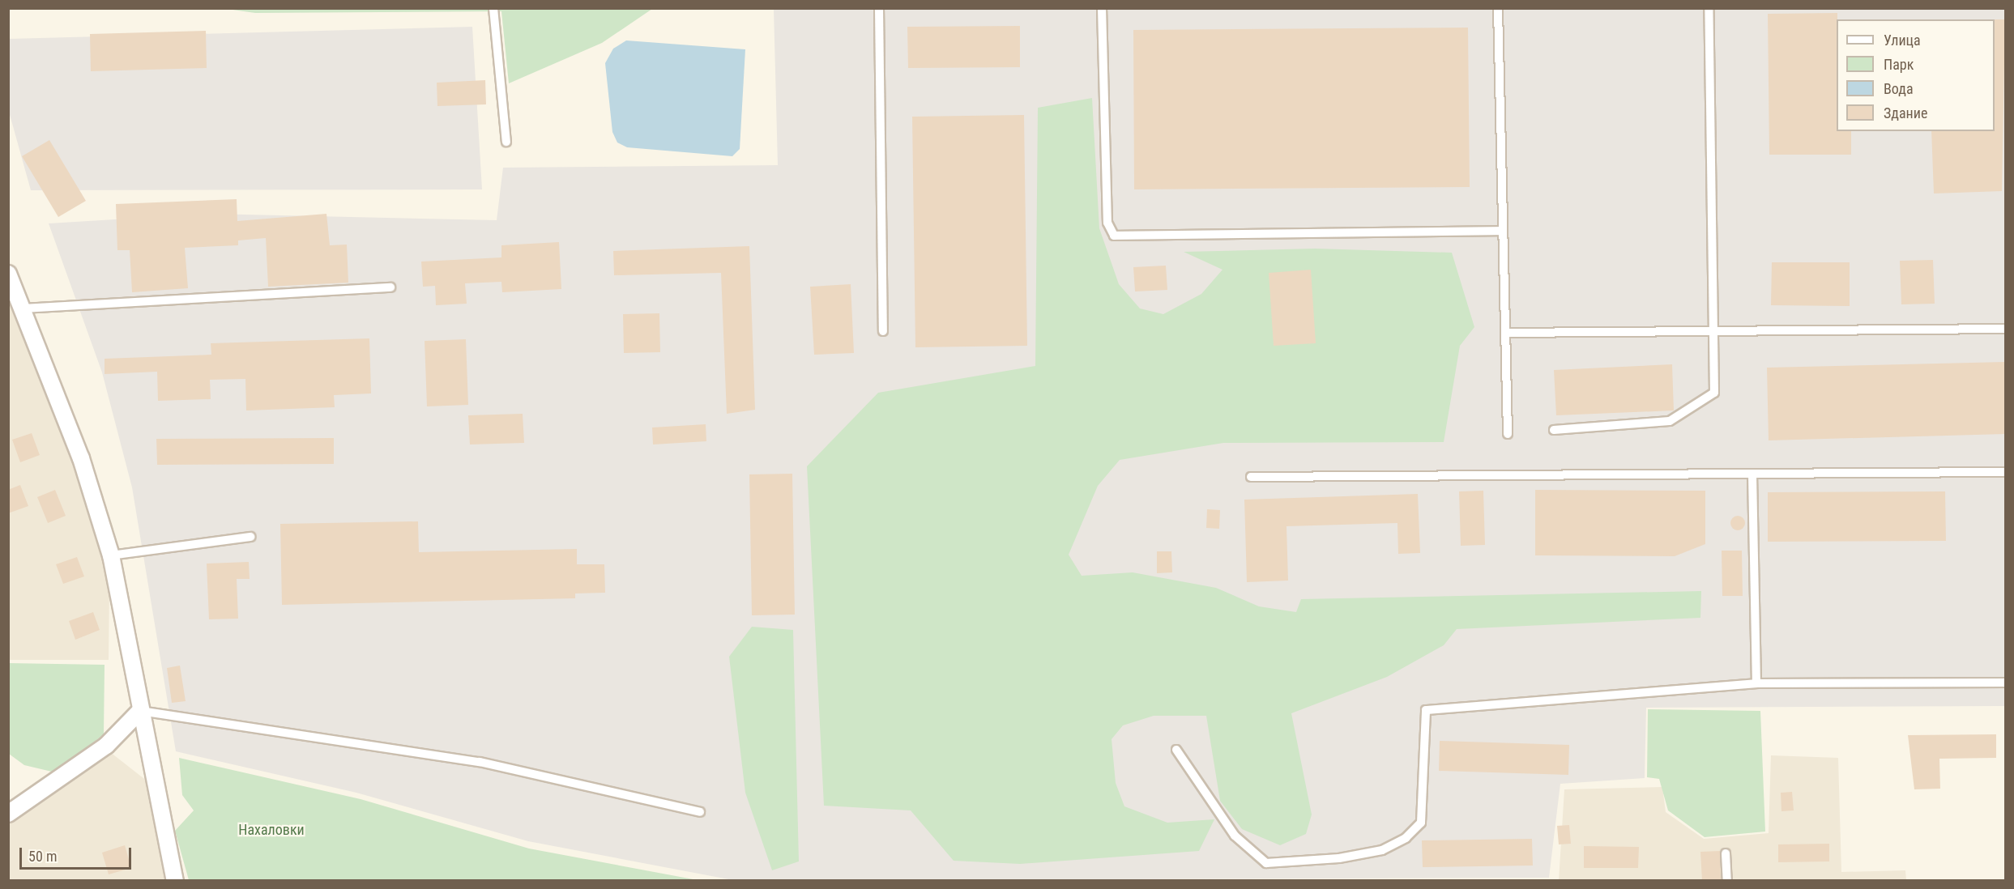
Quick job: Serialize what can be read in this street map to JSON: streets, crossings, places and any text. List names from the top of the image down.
{
  "parks": ["Нахаловки"],
  "legend": [
    "Улица",
    "Парк",
    "Вода",
    "Здание"
  ],
  "scale_bar": "50 m"
}
